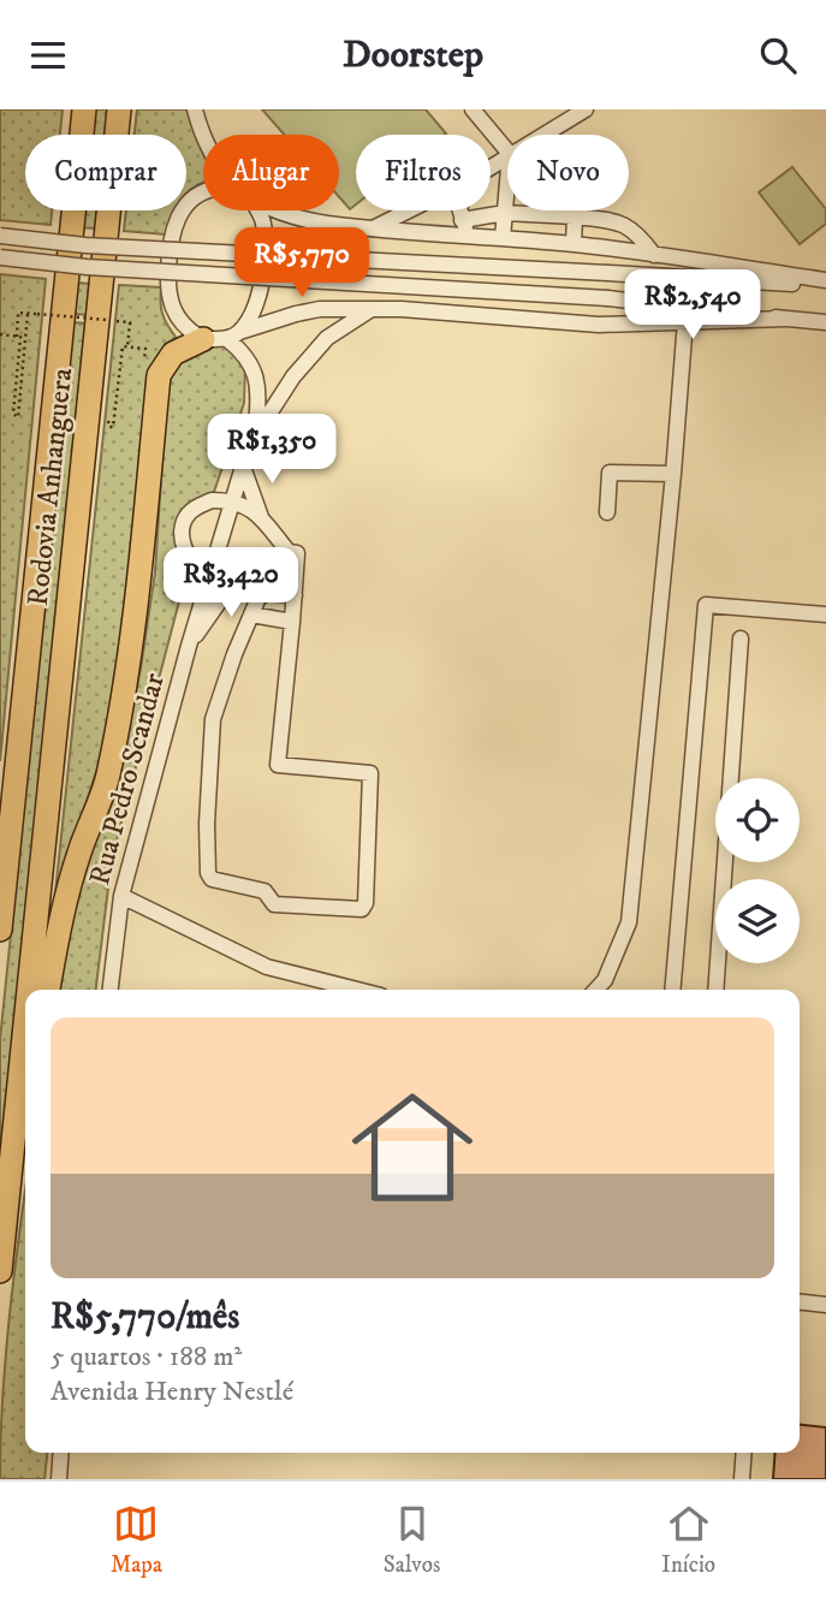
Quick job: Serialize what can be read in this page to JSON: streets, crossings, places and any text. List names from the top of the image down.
{
  "streets": {
    "highway": ["Rodovia Anhanguera"],
    "street": ["Rua Pedro Scandar"]
  },
  "page": {
    "header": "Doorstep",
    "chip": [
      "Comprar",
      "Alugar",
      "Filtros",
      "Novo"
    ],
    "price": [
      "R$5,770",
      "R$2,540",
      "R$1,350",
      "R$3,420"
    ],
    "list": [
      {
        "name": "R$5,770/mês",
        "note": "5 quartos · 188 m² · Avenida Henry Nestlé"
      }
    ],
    "tabs": ["Mapa", "Salvos", "Início"]
  }
}
